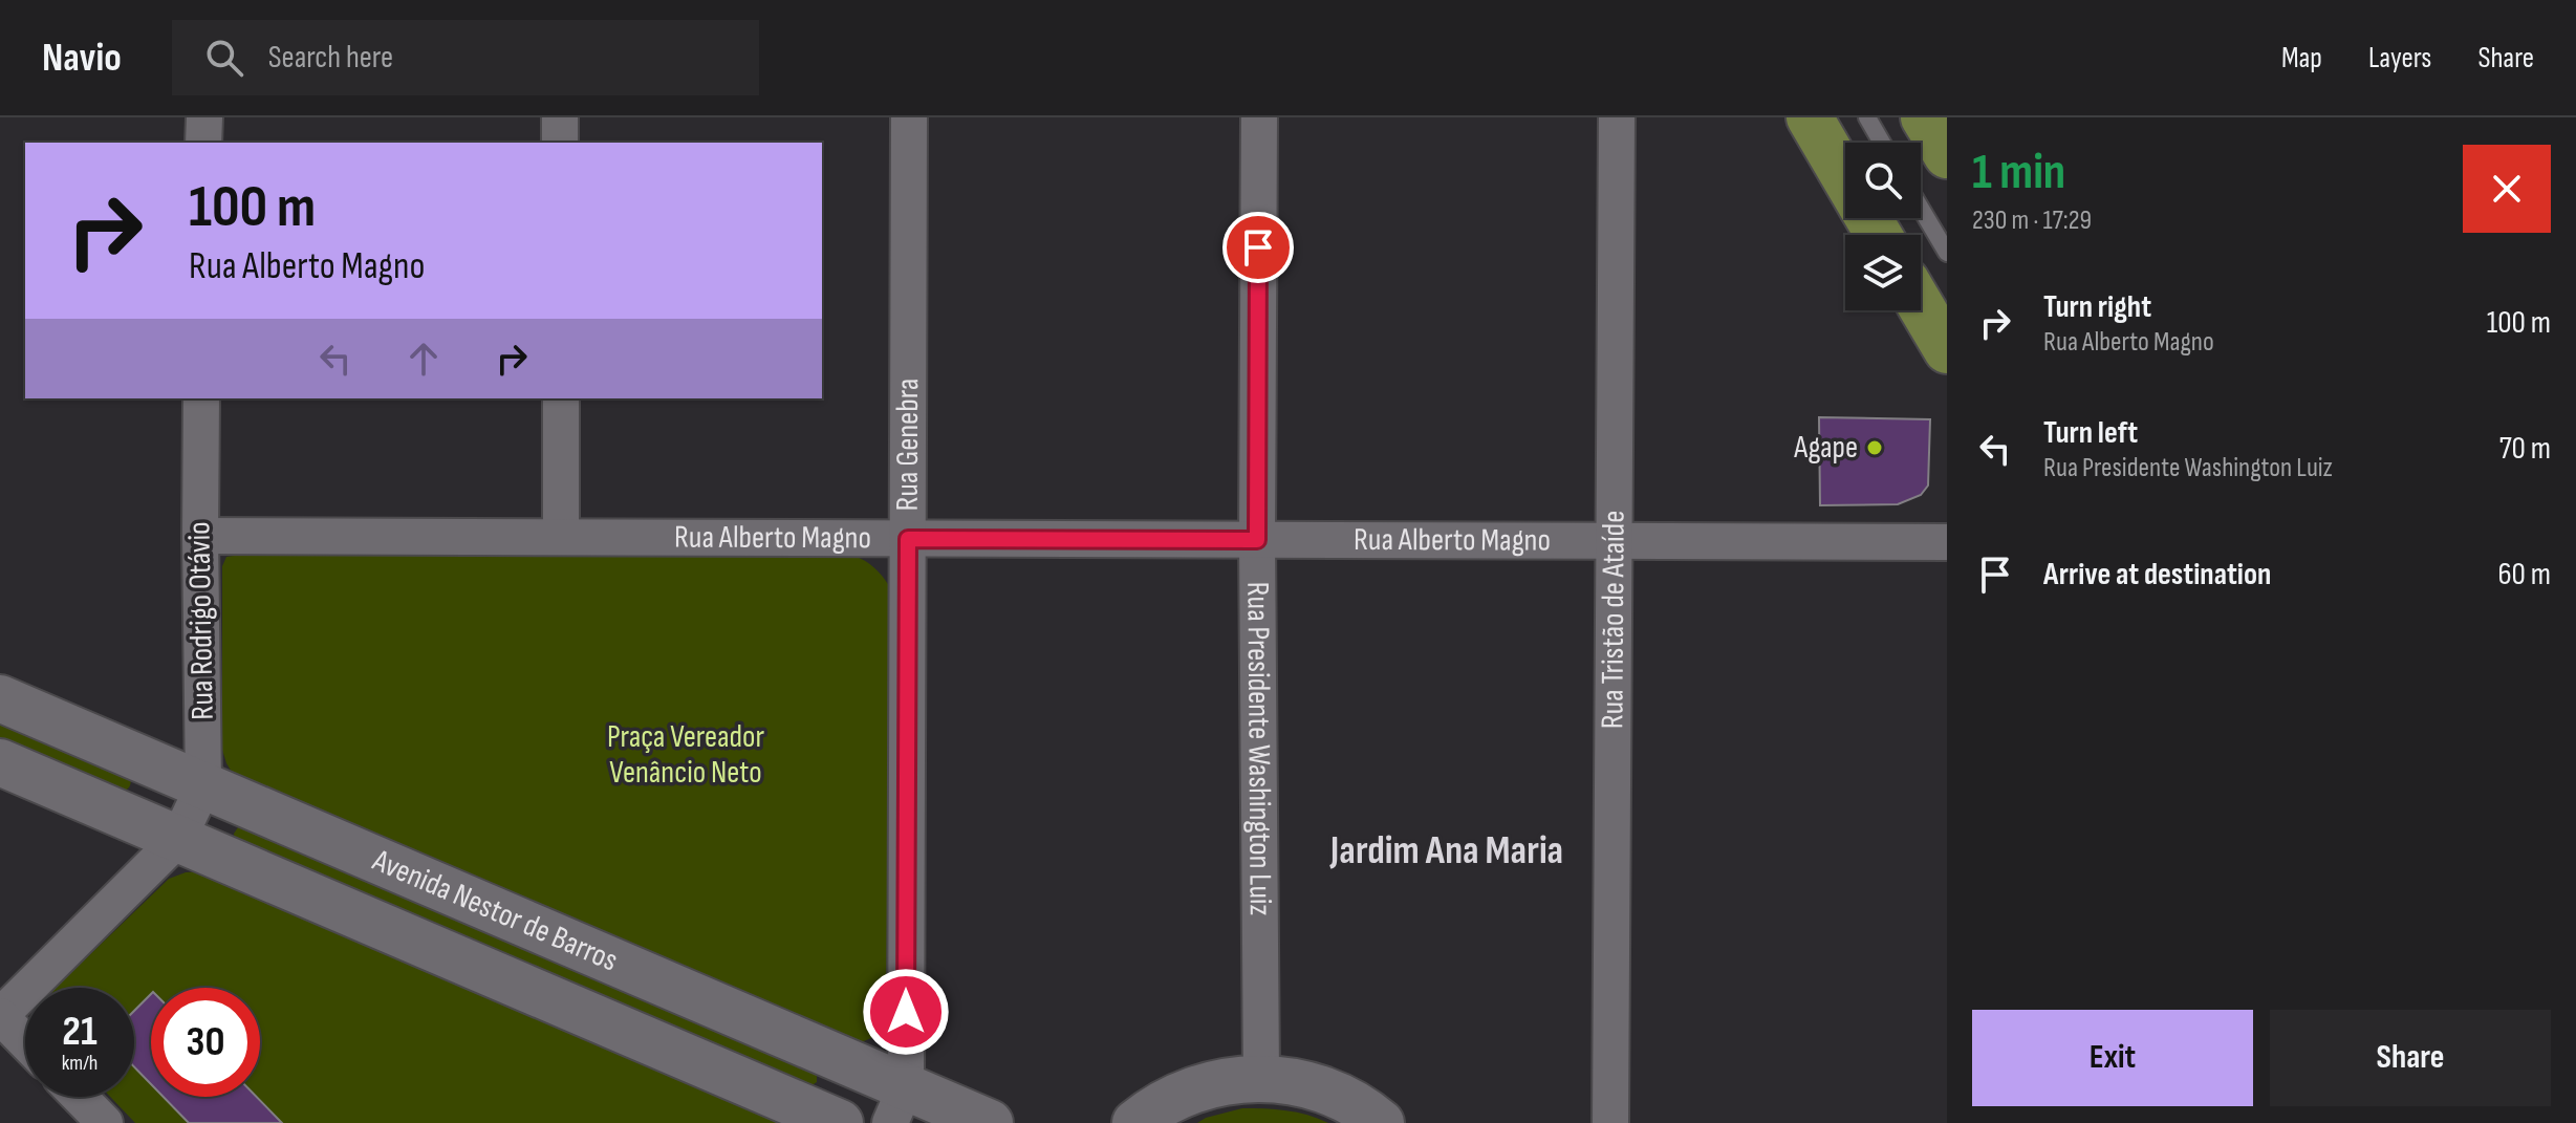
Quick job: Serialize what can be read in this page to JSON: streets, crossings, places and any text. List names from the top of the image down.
{
  "streets": {
    "street": [
      "Rua Genebra",
      "Rua Alberto Magno",
      "Rua Rodrigo Otávio",
      "Rua Tristão de Ataíde",
      "Rua Presidente Washington Luiz",
      "Avenida Nestor de Barros"
    ]
  },
  "crossings": [
    ["Rua Genebra", "Rua Alberto Magno"],
    ["Rua Genebra", "Avenida Nestor de Barros"],
    ["Rua Alberto Magno", "Rua Rodrigo Otávio"],
    ["Rua Alberto Magno", "Rua Tristão de Ataíde"],
    ["Rua Alberto Magno", "Rua Presidente Washington Luiz"],
    ["Rua Rodrigo Otávio", "Avenida Nestor de Barros"]
  ],
  "districts": ["Jardim Ana Maria"],
  "parks": ["Praça Vereador Venâncio Neto"],
  "places": ["Agape"],
  "page": {
    "header": "Navio",
    "search": "Search here",
    "nav": ["Map", "Layers", "Share"],
    "heading": ["1 min", "230 m · 17:29"],
    "turn": ["100 m", "Rua Alberto Magno"],
    "list": [
      {
        "name": "Turn right",
        "note": "Rua Alberto Magno",
        "value": "100 m"
      },
      {
        "name": "Turn left",
        "note": "Rua Presidente Washington Luiz",
        "value": "70 m"
      },
      {
        "name": "Arrive at destination",
        "value": "60 m"
      }
    ],
    "speed": "21 km/h",
    "limit": "30",
    "buttons": ["Exit", "Share"]
  }
}
